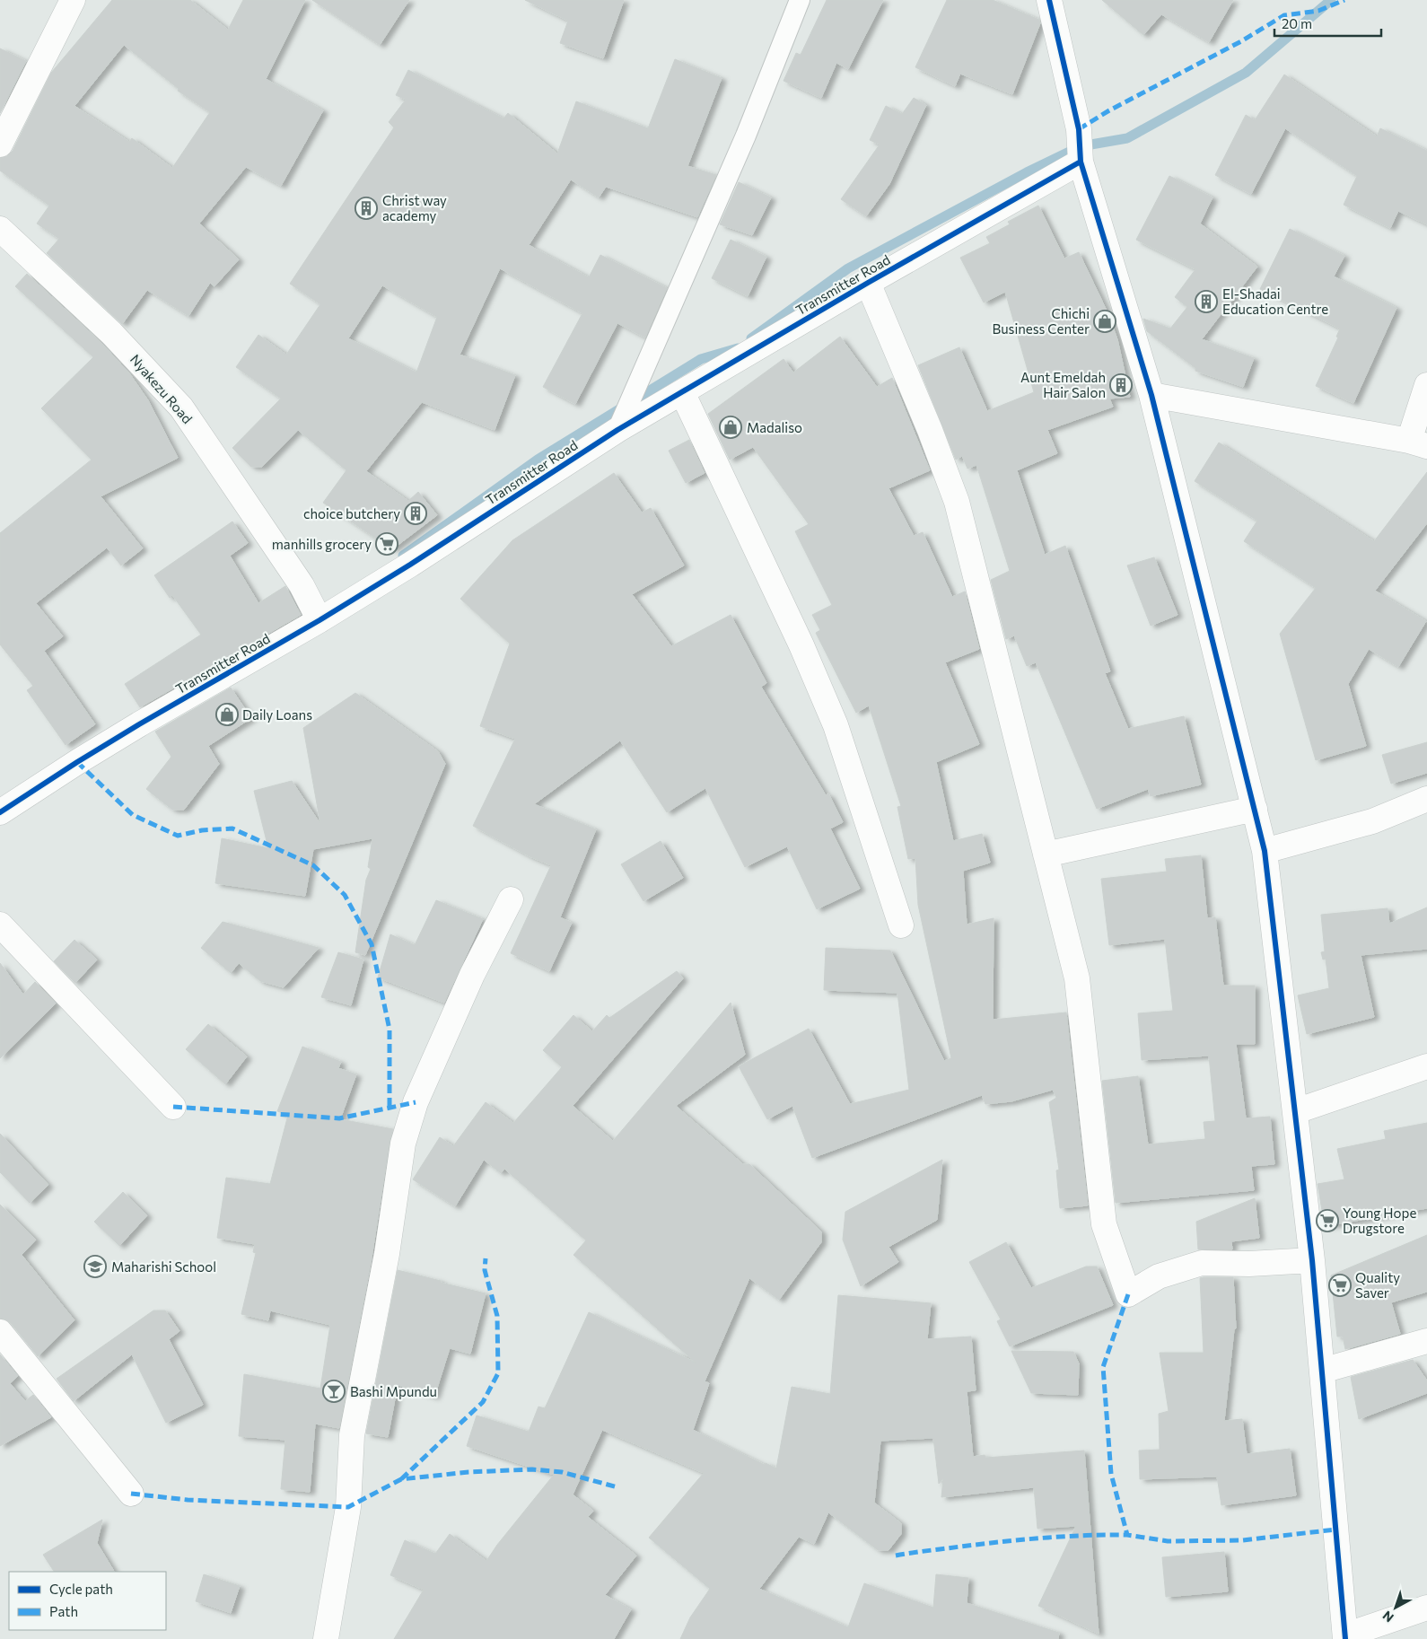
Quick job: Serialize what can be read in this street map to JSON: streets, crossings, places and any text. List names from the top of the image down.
{
  "streets": {
    "street": ["Transmitter Road", "Nyakezu Road"]
  },
  "crossings": [
    ["Transmitter Road", "Nyakezu Road"]
  ],
  "places": {
    "building": [
      "Christ way academy",
      "El-Shadai Education Centre",
      "Aunt Emeldah Hair Salon",
      "choice butchery"
    ],
    "shop": ["Chichi Business Center", "Madaliso", "Daily Loans"],
    "supermarket": ["manhills grocery", "Young Hope Drugstore", "Quality Saver"],
    "school or university": ["Maharishi School"],
    "bar": ["Bashi Mpundu"]
  },
  "legend": ["Cycle path", "Path"],
  "scale_bar": "20 m",
  "north": "bottom left"
}
